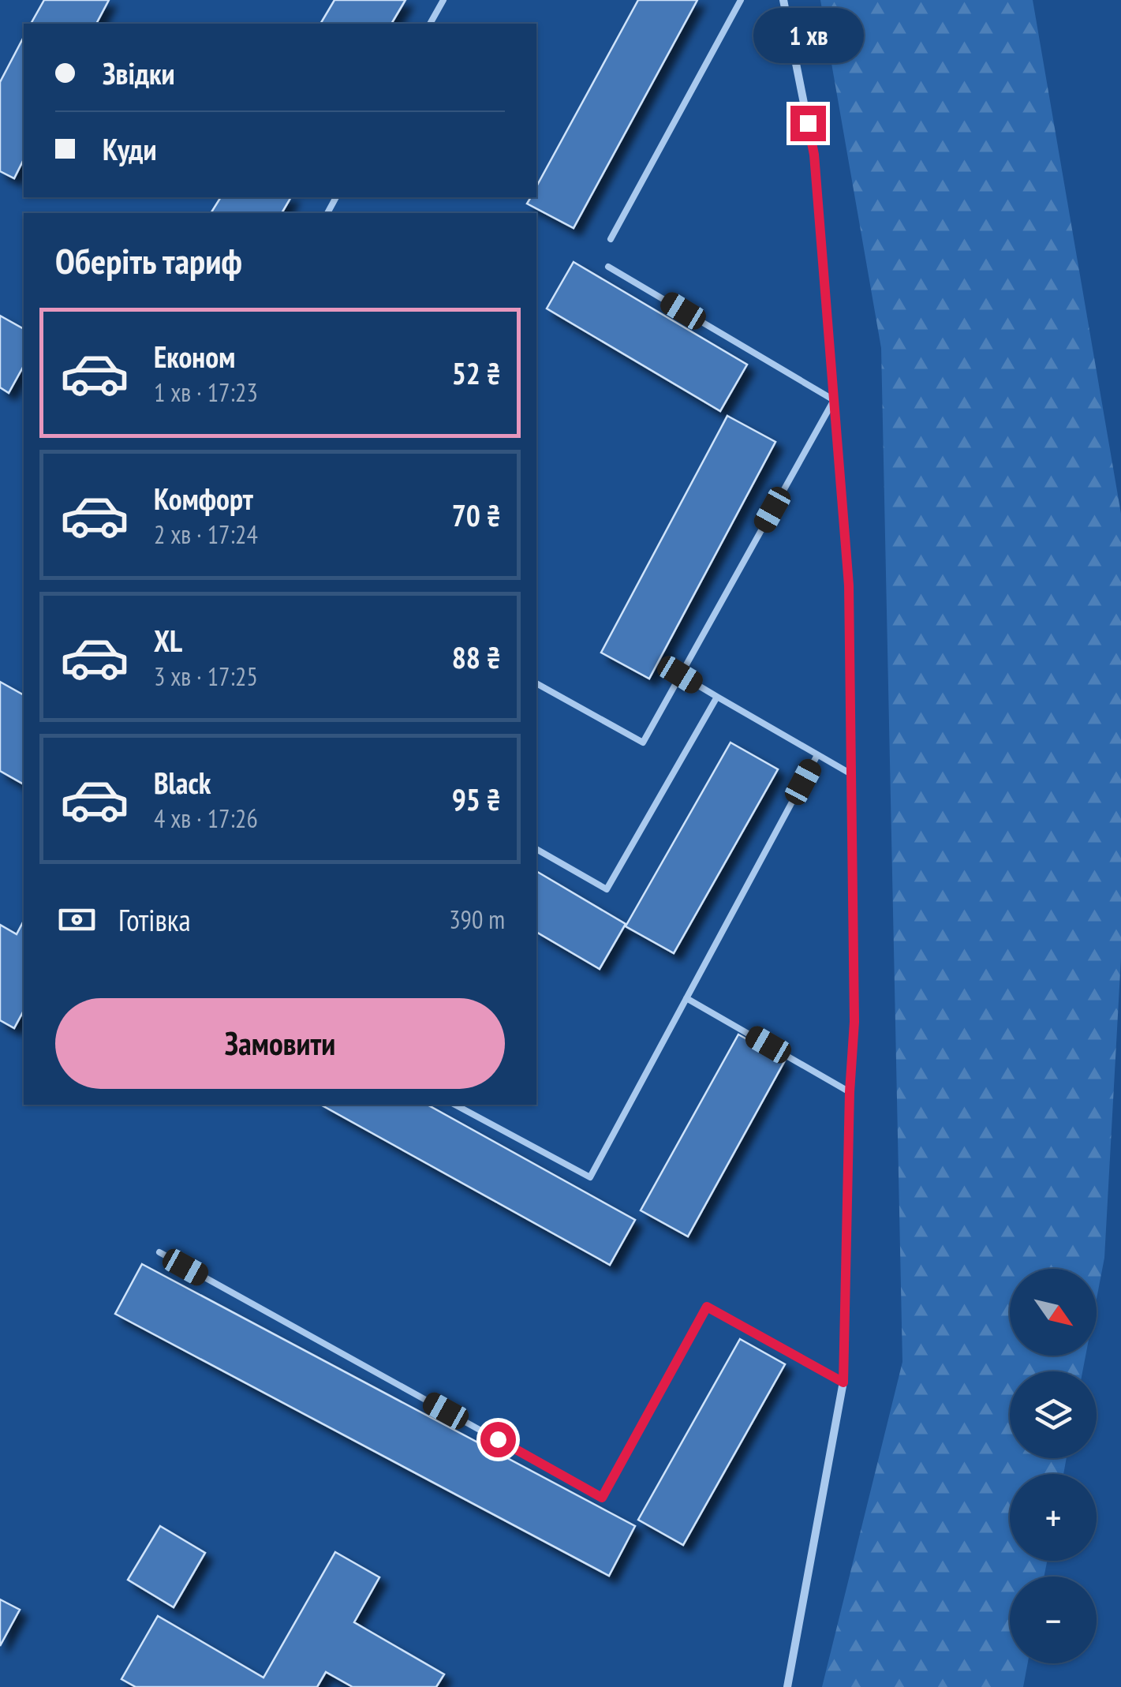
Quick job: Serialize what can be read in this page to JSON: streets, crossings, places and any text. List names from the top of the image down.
{
  "north": "bottom right",
  "page": {
    "bubble": "1 хв",
    "banner": ["Звідки", "Куди"],
    "heading": "Оберіть тариф",
    "list": [
      {
        "name": "Економ",
        "note": "1 хв · 17:23",
        "value": "52 ₴"
      },
      {
        "name": "Комфорт",
        "note": "2 хв · 17:24",
        "value": "70 ₴"
      },
      {
        "name": "XL",
        "note": "3 хв · 17:25",
        "value": "88 ₴"
      },
      {
        "name": "Black",
        "note": "4 хв · 17:26",
        "value": "95 ₴"
      }
    ],
    "pay": ["Готівка", "390 m"],
    "buttons": "Замовити",
    "map_buttons": ["+", "−"]
  }
}
